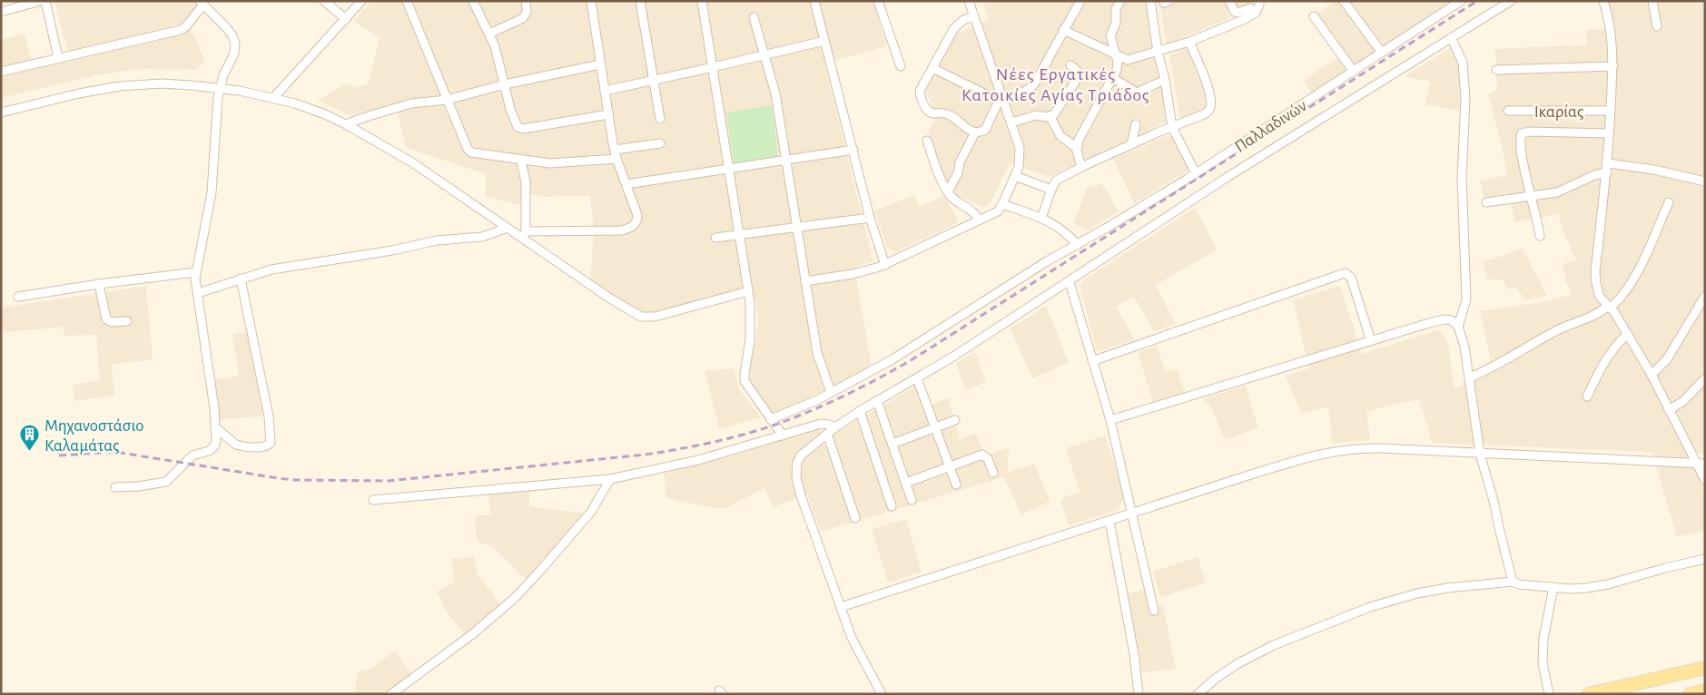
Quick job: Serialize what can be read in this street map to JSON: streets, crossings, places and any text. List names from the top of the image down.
{
  "streets": {
    "street": ["Ικαρίας", "Παλλαδινών"]
  },
  "districts": ["Νέες Εργατικές Κατοικίες Αγίας Τριάδος"],
  "places": {
    "building": ["Μηχανοστάσιο Καλαμάτας"]
  }
}
